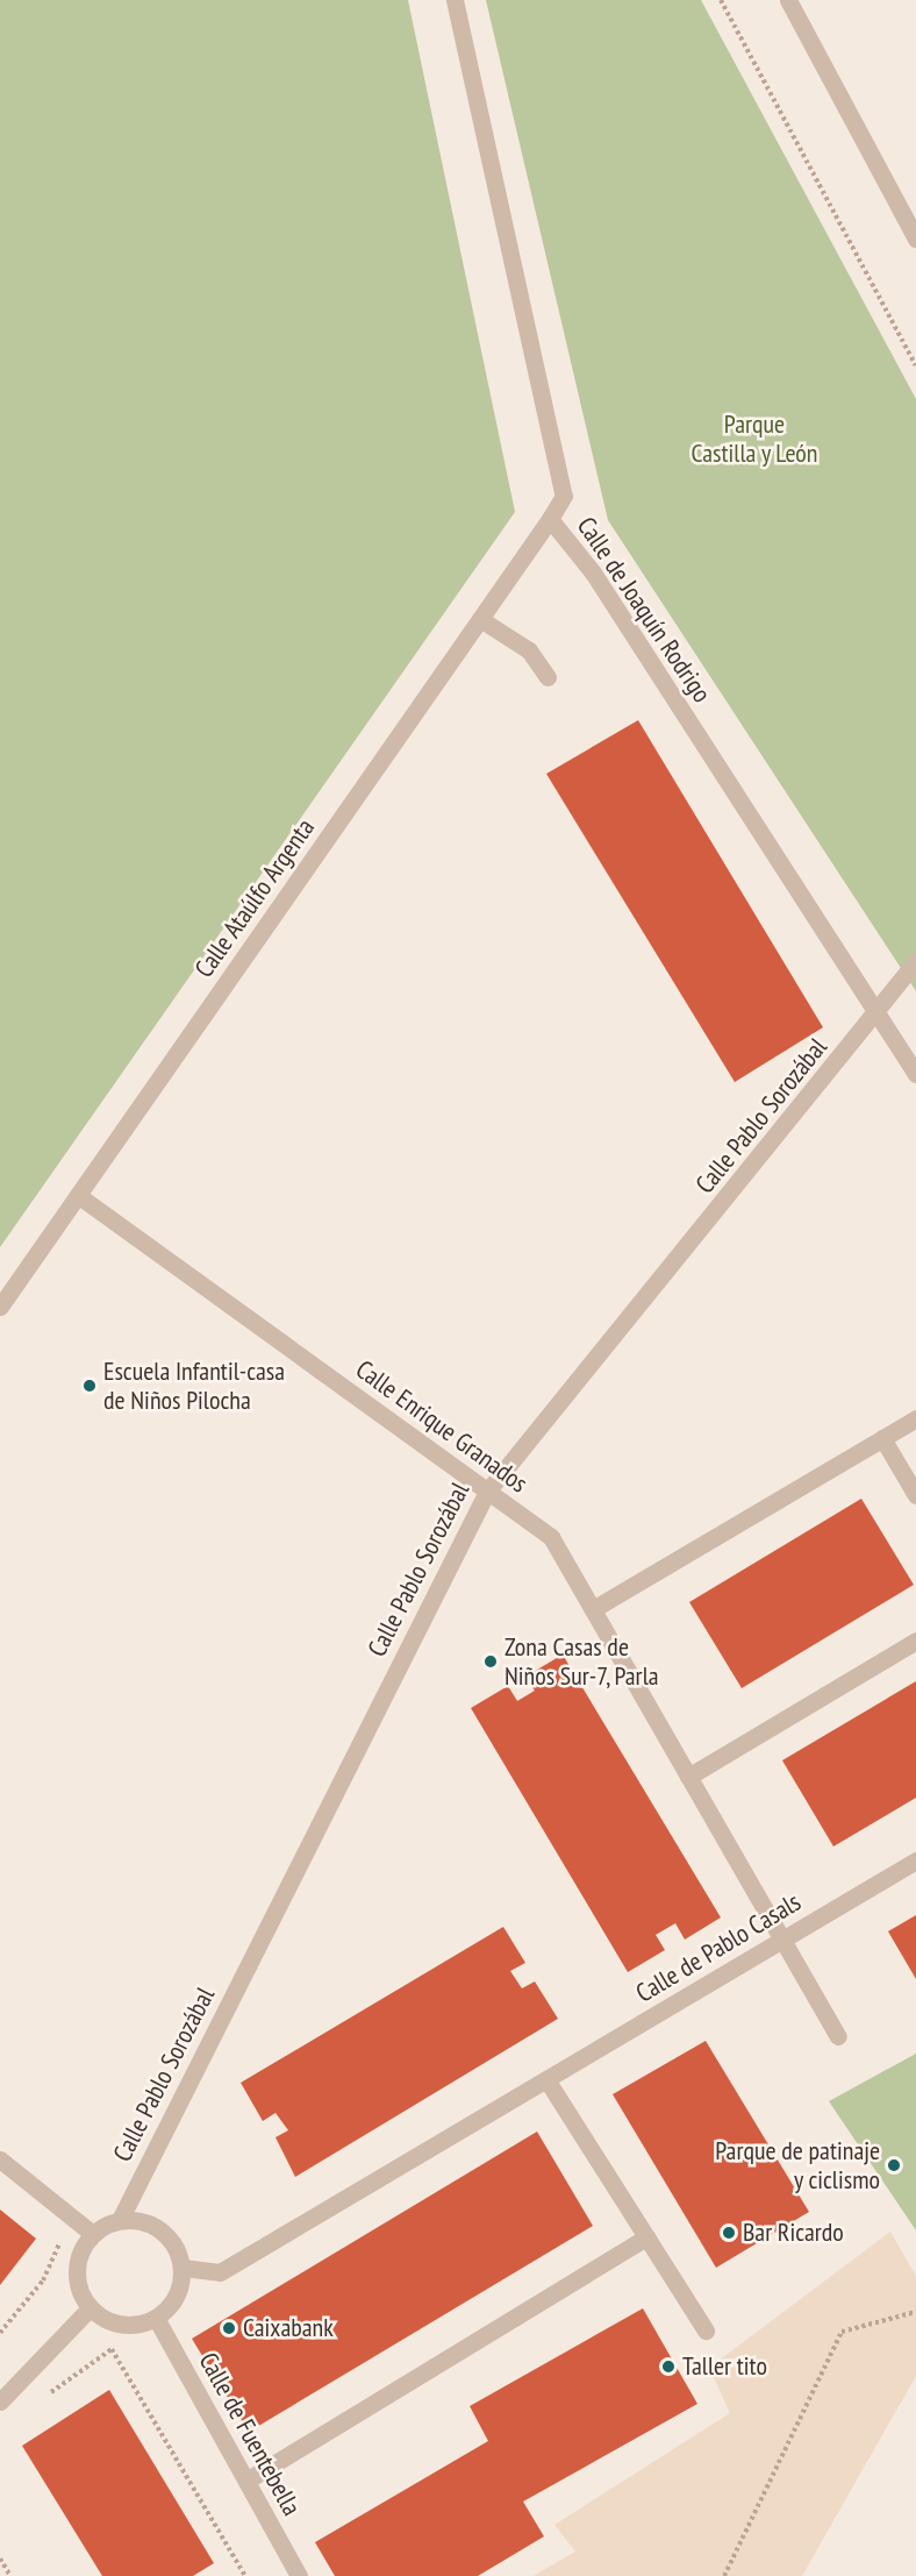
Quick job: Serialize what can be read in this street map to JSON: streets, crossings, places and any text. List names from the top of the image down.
{
  "streets": {
    "street": [
      "Calle de Joaquín Rodrigo",
      "Calle Ataúlfo Argenta",
      "Calle Pablo Sorozábal",
      "Calle Enrique Granados",
      "Calle de Pablo Casals",
      "Calle de Fuentebella"
    ]
  },
  "crossings": [
    ["Calle de Joaquín Rodrigo", "Calle Ataúlfo Argenta"],
    ["Calle de Joaquín Rodrigo", "Calle Pablo Sorozábal"],
    ["Calle Ataúlfo Argenta", "Calle Enrique Granados"],
    ["Calle Pablo Sorozábal", "Calle Enrique Granados"],
    ["Calle Pablo Sorozábal", "Calle de Pablo Casals"],
    ["Calle Pablo Sorozábal", "Calle de Fuentebella"],
    ["Calle Enrique Granados", "Calle de Pablo Casals"],
    ["Calle de Pablo Casals", "Calle de Fuentebella"]
  ],
  "parks": ["Parque Castilla y León"],
  "places": [
    "Escuela Infantil-casa de Niños Pilocha",
    "Zona Casas de Niños Sur-7, Parla",
    "Parque de patinaje y ciclismo",
    "Bar Ricardo",
    "Caixabank",
    "Taller tito"
  ]
}
